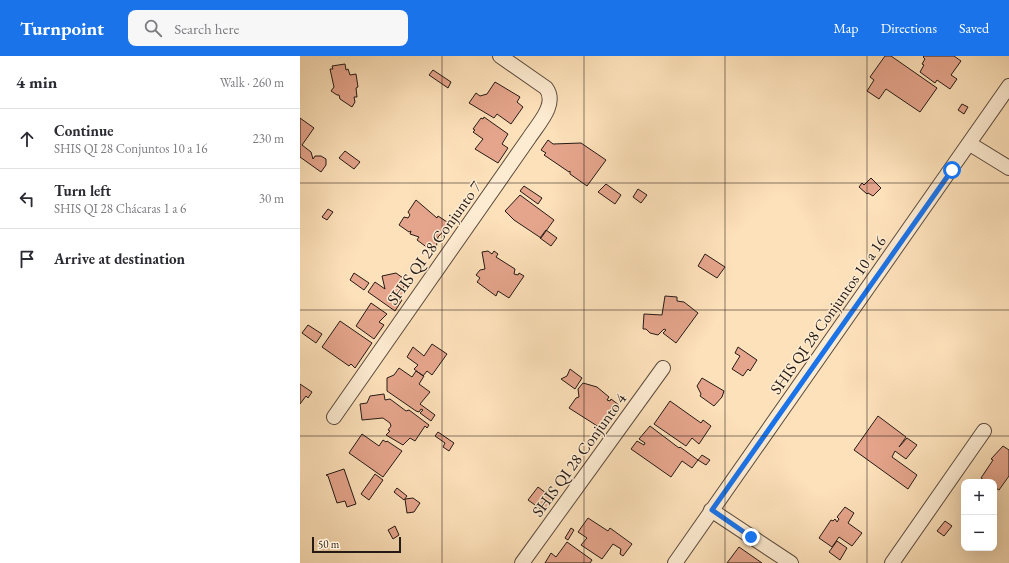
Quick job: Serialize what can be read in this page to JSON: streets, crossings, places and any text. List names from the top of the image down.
{
  "streets": {
    "street": ["SHIS QI 28 Conjunto 7", "SHIS QI 28 Conjuntos 10 a 16", "SHIS QI 28 Conjunto 4"]
  },
  "scale_bar": "50 m",
  "page": {
    "header": "Turnpoint",
    "search": "Search here",
    "nav": ["Map", "Directions", "Saved"],
    "heading": ["4 min", "Walk · 260 m"],
    "list": [
      ["Continue", "SHIS QI 28 Conjuntos 10 a 16", "230 m"],
      ["Turn left", "SHIS QI 28 Chácaras 1 a 6", "30 m"],
      "Arrive at destination"
    ],
    "map_buttons": ["+", "−"],
    "scale": "50 m"
  }
}
